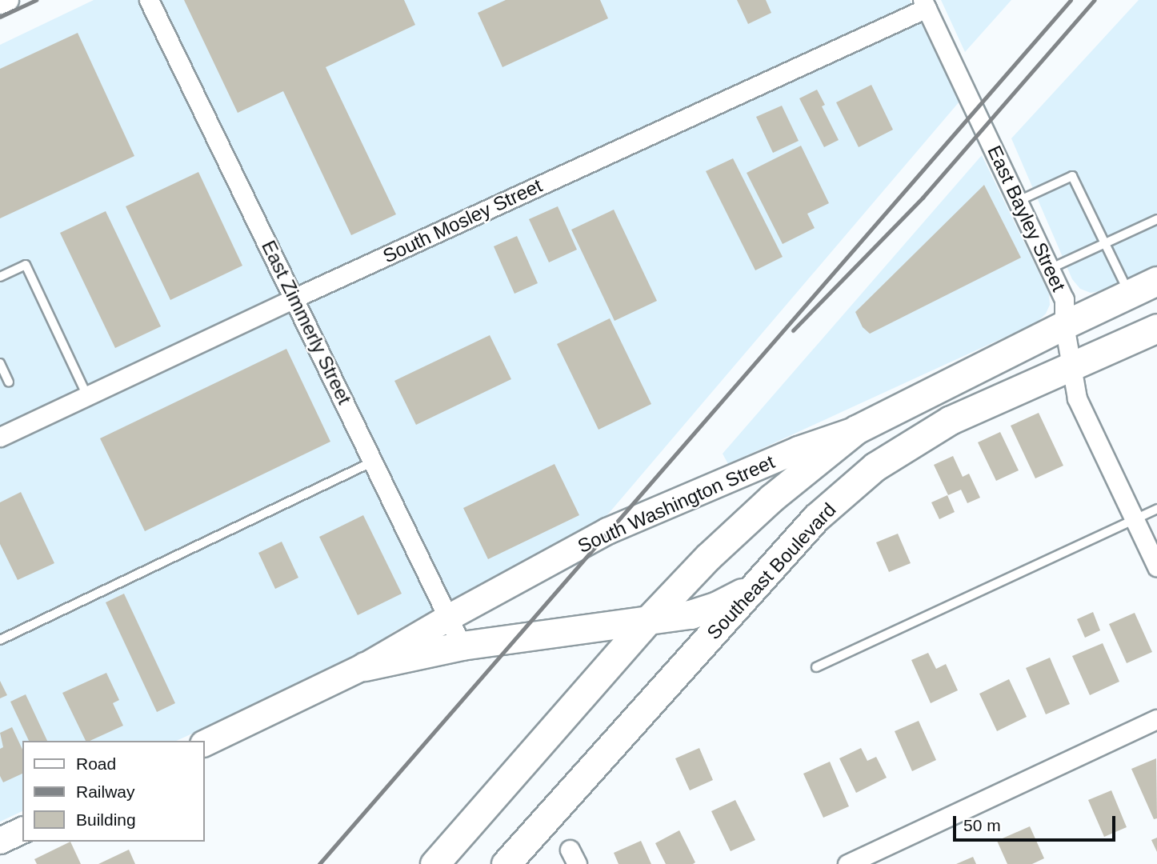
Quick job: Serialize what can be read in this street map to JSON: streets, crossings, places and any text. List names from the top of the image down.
{
  "streets": {
    "main road": ["South Washington Street", "Southeast Boulevard"],
    "street": ["East Bayley Street", "South Mosley Street", "East Zimmerly Street"]
  },
  "crossings": [
    ["East Bayley Street", "South Mosley Street"],
    ["East Bayley Street", "South Washington Street"],
    ["East Bayley Street", "Southeast Boulevard"],
    ["South Mosley Street", "East Zimmerly Street"],
    ["East Zimmerly Street", "South Washington Street"]
  ],
  "legend": ["Road", "Railway", "Building"],
  "scale_bar": "50 m"
}
